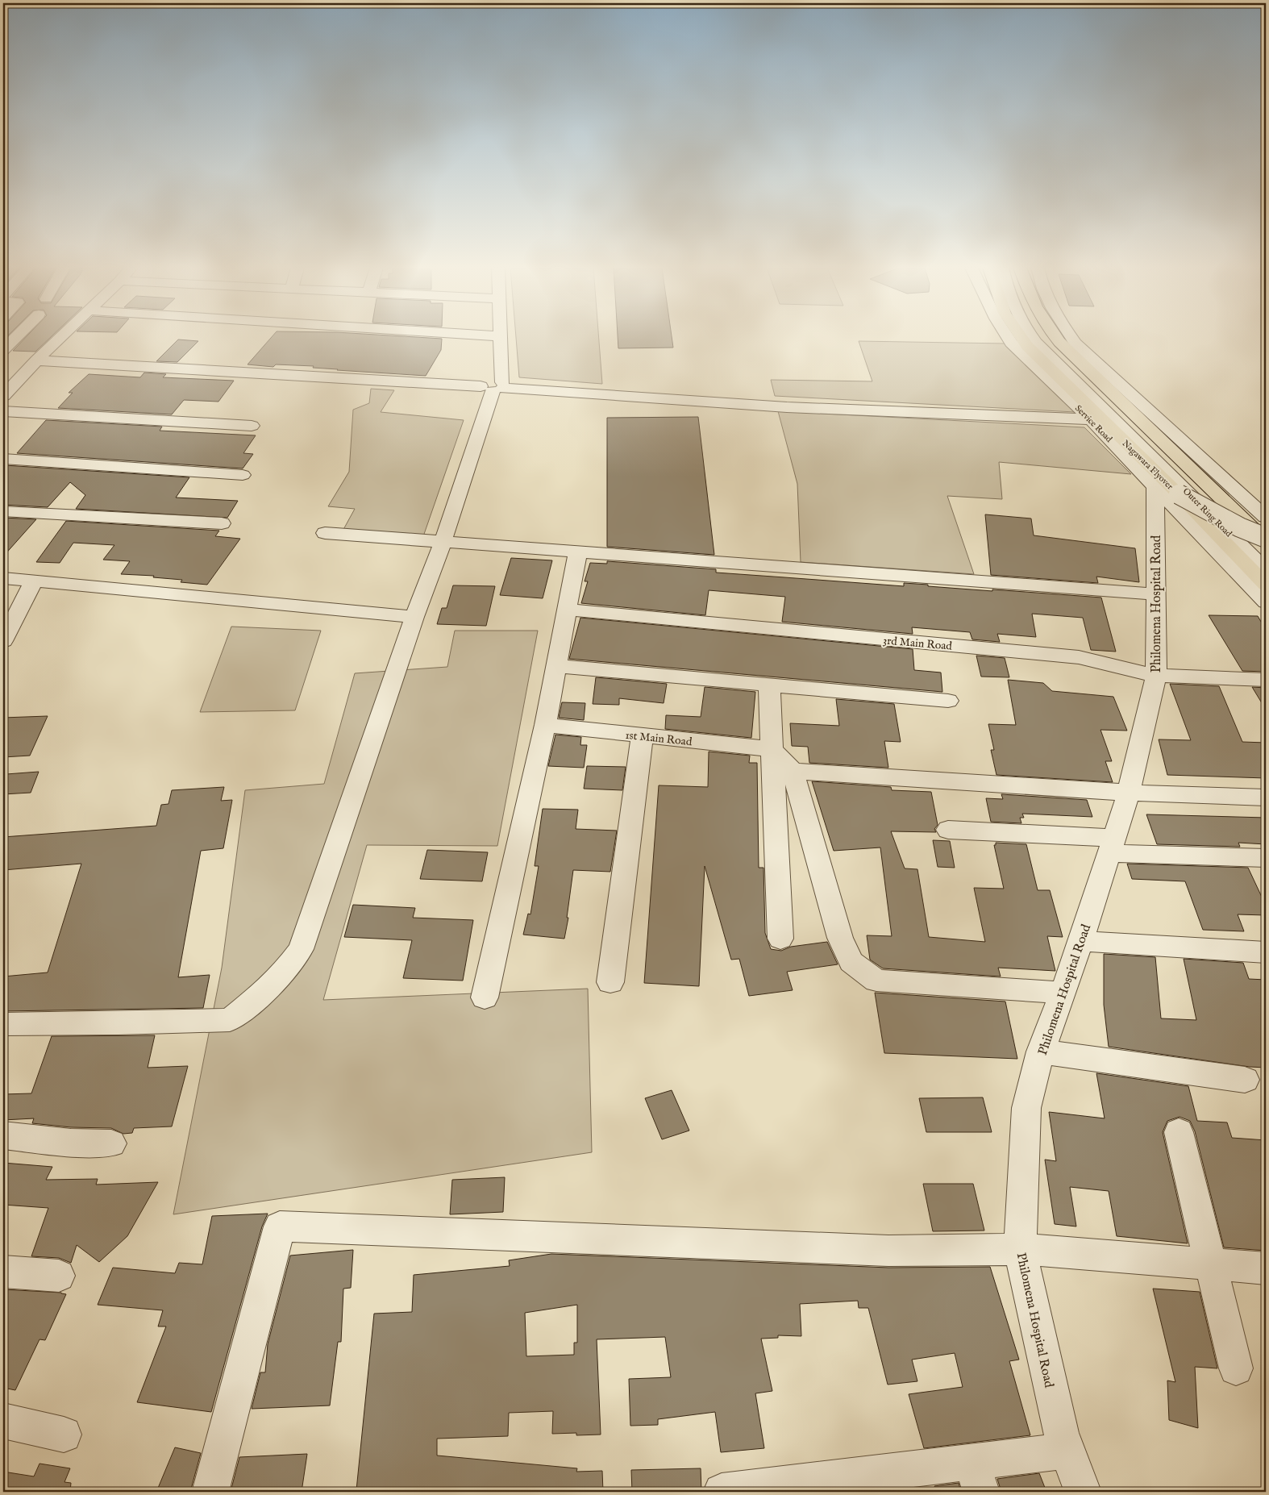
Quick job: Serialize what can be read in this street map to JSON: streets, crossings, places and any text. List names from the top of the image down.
{
  "streets": {
    "highway": ["Nagawara Flyover", "Outer Ring Road"],
    "street": [
      "Service Road",
      "Philomena Hospital Road",
      "3rd Main Road",
      "1st Main Road"
    ]
  },
  "crossings": [
    ["Service Road", "Nagawara Flyover"],
    ["Service Road", "Philomena Hospital Road"],
    ["Nagawara Flyover", "Philomena Hospital Road"],
    ["Philomena Hospital Road", "3rd Main Road"]
  ]
}
